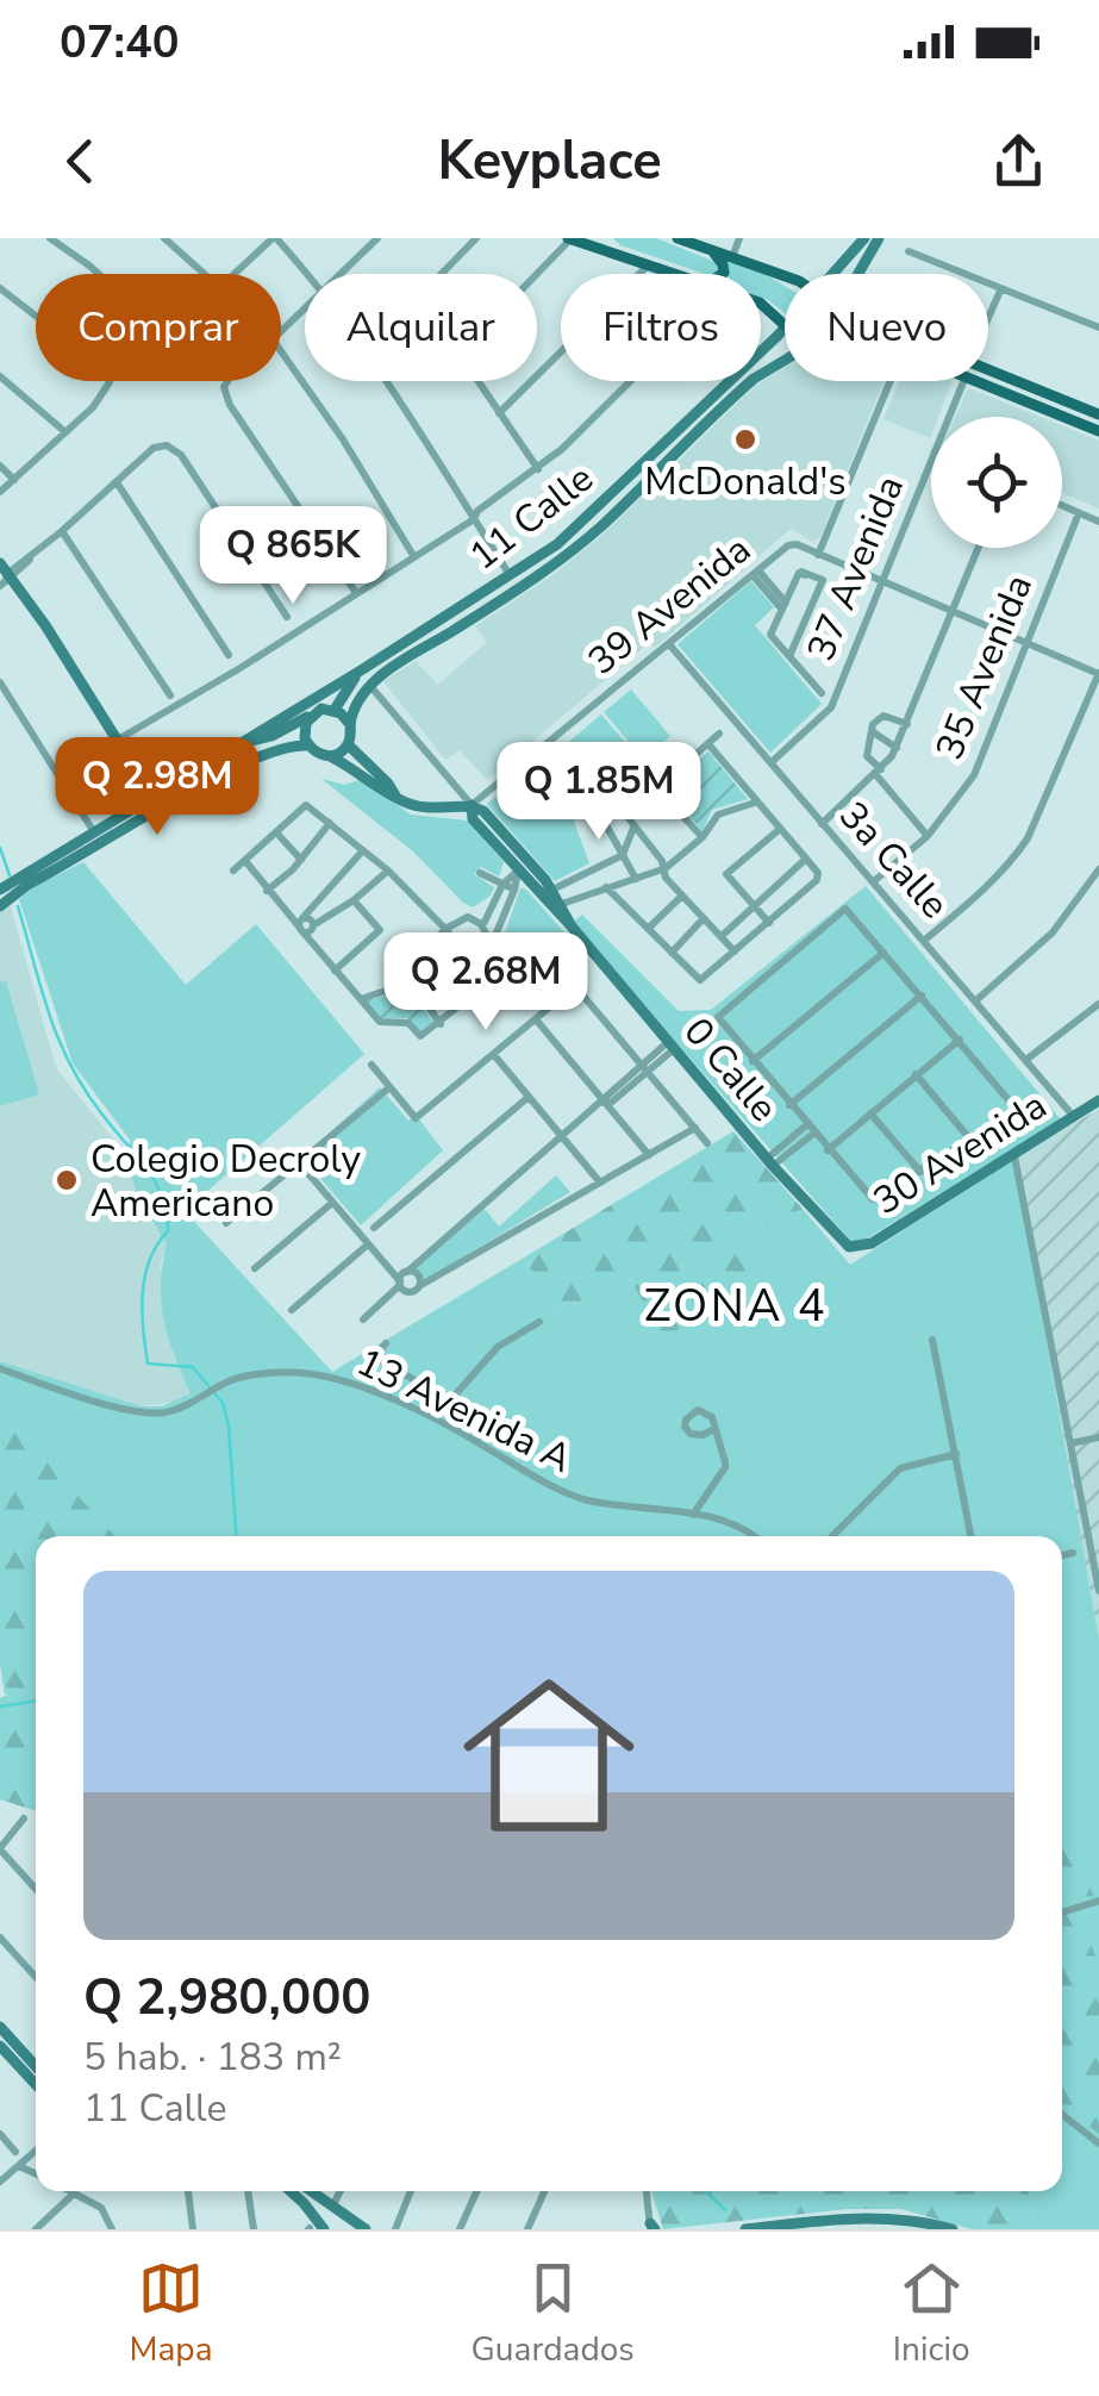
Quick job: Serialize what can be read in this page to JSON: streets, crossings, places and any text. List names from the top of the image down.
{
  "streets": {
    "main road": ["11 Calle", "0 Calle", "30 Avenida"],
    "street": [
      "37 Avenida",
      "39 Avenida",
      "35 Avenida",
      "3a Calle",
      "13 Avenida A"
    ]
  },
  "crossings": [
    ["11 Calle", "0 Calle"],
    ["37 Avenida", "3a Calle"],
    ["39 Avenida", "3a Calle"],
    ["39 Avenida", "0 Calle"],
    ["35 Avenida", "3a Calle"],
    ["3a Calle", "30 Avenida"],
    ["0 Calle", "30 Avenida"]
  ],
  "districts": ["ZONA 4"],
  "places": ["McDonald's", "Colegio Decroly Americano"],
  "page": {
    "status": "07:40",
    "header": "Keyplace",
    "chip": [
      "Comprar",
      "Alquilar",
      "Filtros",
      "Nuevo"
    ],
    "price": [
      "Q 865K",
      "Q 2.98M",
      "Q 1.85M",
      "Q 2.68M"
    ],
    "list": [
      {
        "name": "Q 2,980,000",
        "note": "5 hab. · 183 m² · 11 Calle"
      }
    ],
    "tabs": ["Mapa", "Guardados", "Inicio"]
  }
}
